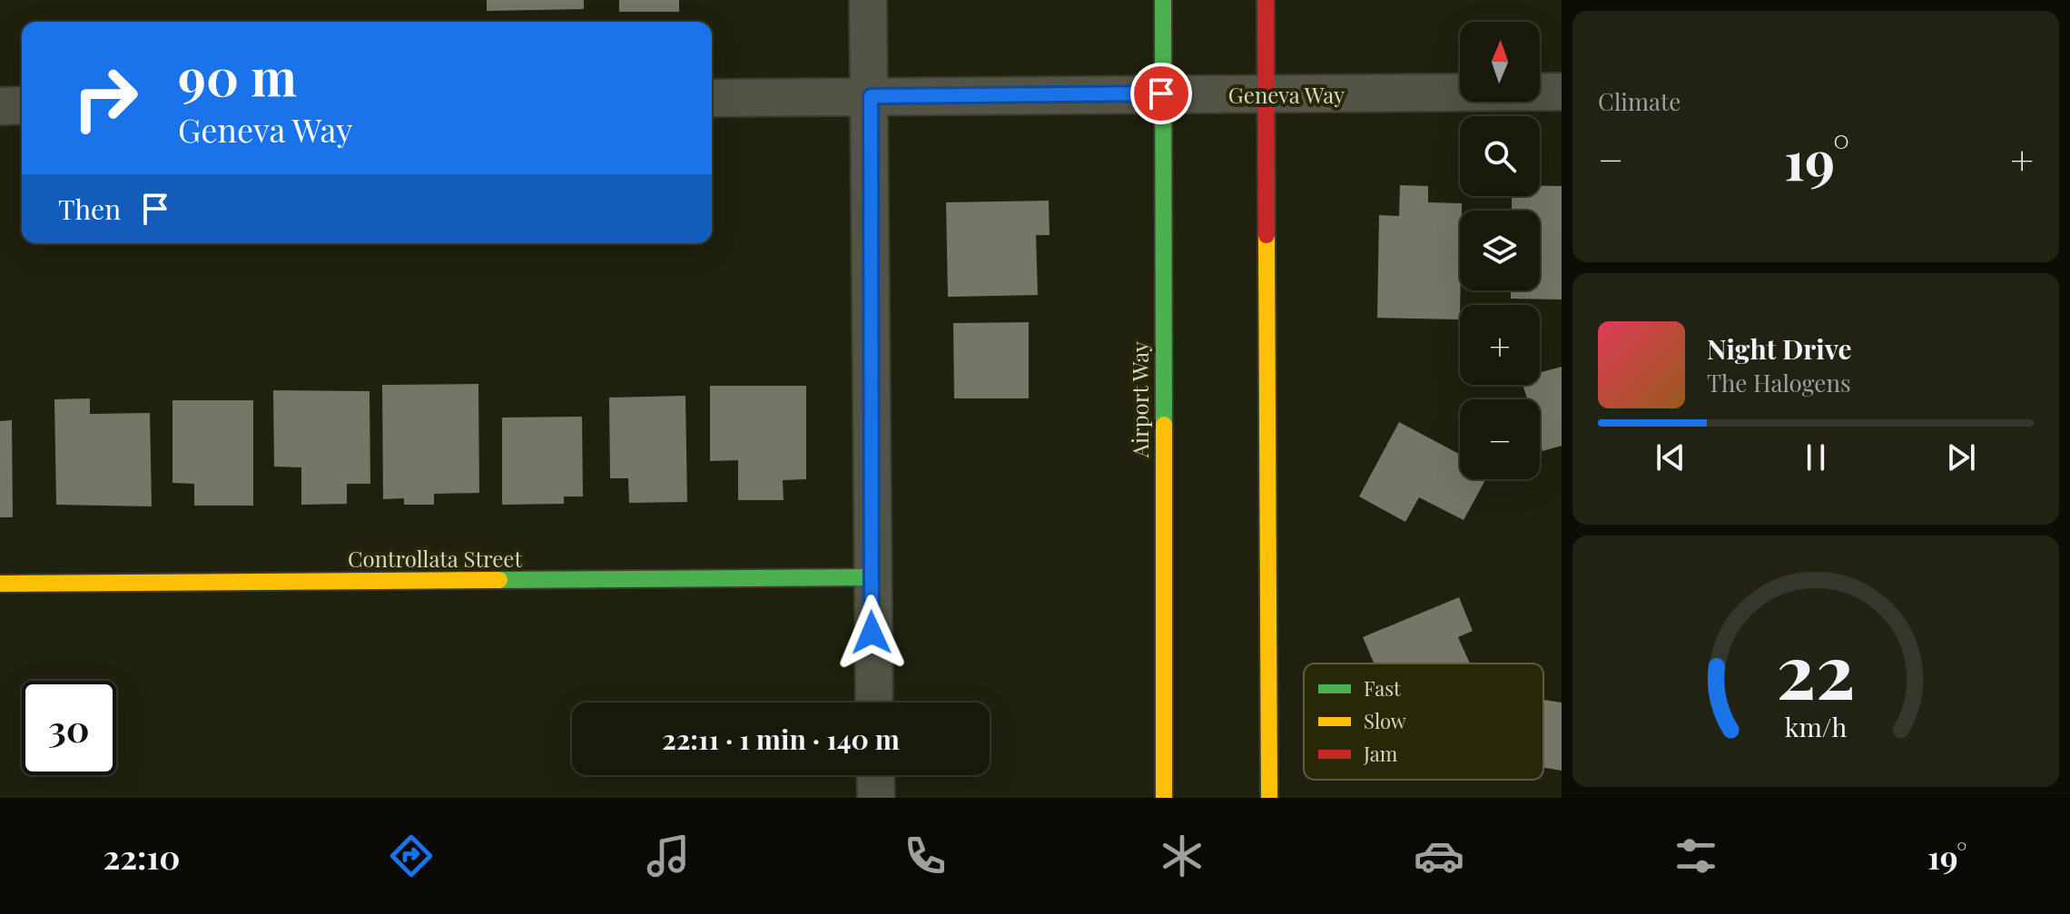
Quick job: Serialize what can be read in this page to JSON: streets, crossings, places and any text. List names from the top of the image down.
{
  "streets": {
    "main road": ["Airport Way", "Controllata Street"],
    "street": ["Geneva Way"]
  },
  "crossings": [
    ["Geneva Way", "Airport Way"]
  ],
  "legend": ["Fast", "Slow", "Jam"],
  "north": "top",
  "page": {
    "tile": "Climate",
    "map_buttons": ["+", "−"],
    "turn": ["90 m", "Geneva Way"],
    "heat": ["−", "19°", "+"],
    "then": "Then",
    "song": ["Night Drive", "The Halogens"],
    "limit": "30",
    "trip": "22:11 · 1 min · 140 m",
    "tabs": ["22:10", "19°"],
    "gauge": ["22", "km/h"]
  }
}
